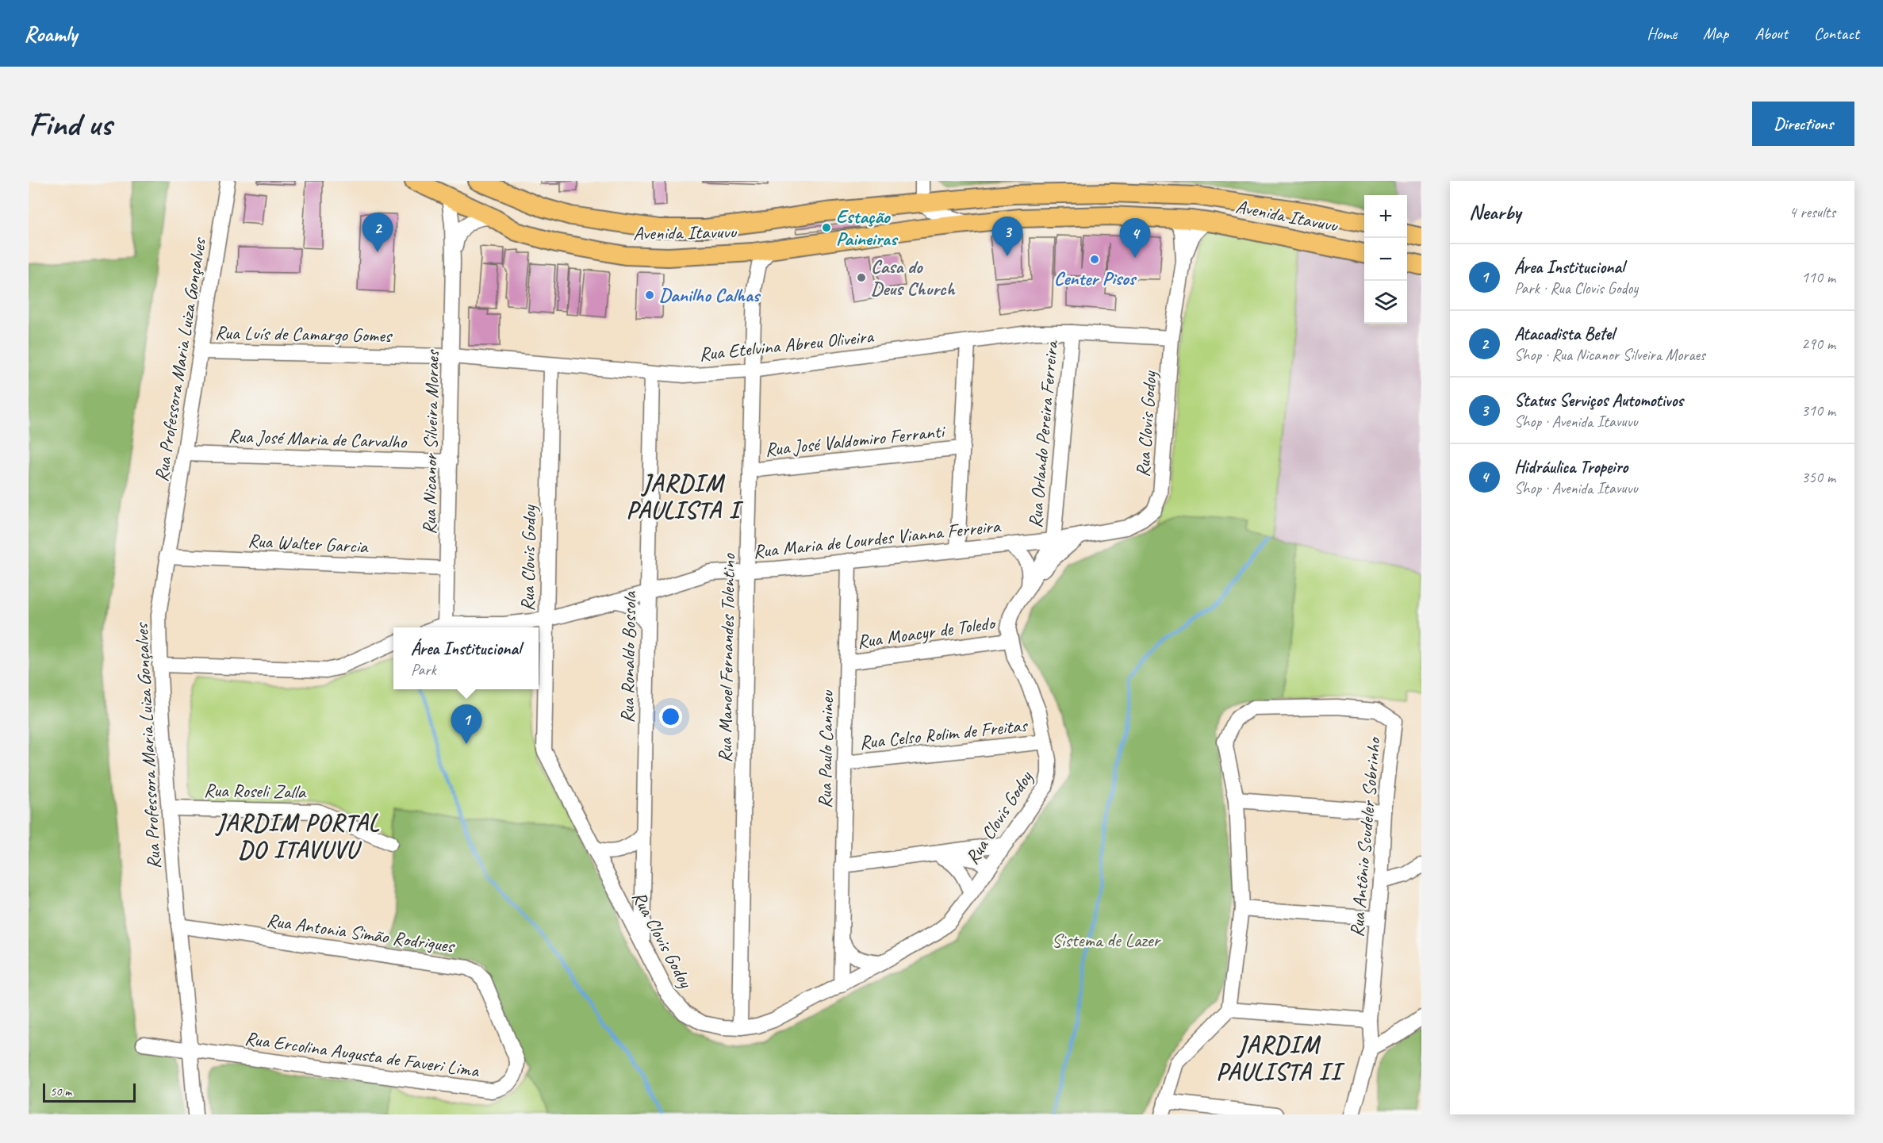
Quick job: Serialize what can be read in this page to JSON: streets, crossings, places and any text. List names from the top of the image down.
{
  "streets": {
    "main road": ["Avenida Itavuvu"],
    "street": [
      "Rua Luís de Camargo Gomes",
      "Rua Etelvina Abreu Oliveira",
      "Rua Professora Maria Luiza Gonçalves",
      "Rua Clovis Godoy",
      "Rua Orlando Pereira Ferreira",
      "Rua José Maria de Carvalho",
      "Rua José Valdomiro Ferranti",
      "Rua Nicanor Silveira Moraes",
      "Rua Maria de Lourdes Vianna Ferreira",
      "Rua Walter Garcia",
      "Rua Moacyr de Toledo",
      "Rua Ronaldo Bossola",
      "Rua Manoel Fernandes Tolentino",
      "Rua Celso Rolim de Freitas",
      "Rua Paulo Canineu",
      "Rua Roseli Zalla",
      "Rua Antônio Scudeler Sobrinho",
      "Rua Antonia Simão Rodrigues",
      "Rua Ercolina Augusta de Faveri Lima"
    ]
  },
  "crossings": [
    ["Avenida Itavuvu", "Rua Clovis Godoy"],
    ["Avenida Itavuvu", "Rua Nicanor Silveira Moraes"],
    ["Avenida Itavuvu", "Rua Manoel Fernandes Tolentino"],
    ["Rua Luís de Camargo Gomes", "Rua Etelvina Abreu Oliveira"],
    ["Rua Luís de Camargo Gomes", "Rua Professora Maria Luiza Gonçalves"],
    ["Rua Etelvina Abreu Oliveira", "Rua Clovis Godoy"],
    ["Rua Etelvina Abreu Oliveira", "Rua Orlando Pereira Ferreira"],
    ["Rua Etelvina Abreu Oliveira", "Rua Nicanor Silveira Moraes"],
    ["Rua Etelvina Abreu Oliveira", "Rua Ronaldo Bossola"],
    ["Rua Etelvina Abreu Oliveira", "Rua Manoel Fernandes Tolentino"],
    ["Rua Professora Maria Luiza Gonçalves", "Rua José Maria de Carvalho"],
    ["Rua Professora Maria Luiza Gonçalves", "Rua Walter Garcia"],
    ["Rua Professora Maria Luiza Gonçalves", "Rua Roseli Zalla"],
    ["Rua Professora Maria Luiza Gonçalves", "Rua Antonia Simão Rodrigues"],
    ["Rua Professora Maria Luiza Gonçalves", "Rua Ercolina Augusta de Faveri Lima"],
    ["Rua Clovis Godoy", "Rua Orlando Pereira Ferreira"],
    ["Rua Clovis Godoy", "Rua Maria de Lourdes Vianna Ferreira"],
    ["Rua Clovis Godoy", "Rua Moacyr de Toledo"],
    ["Rua Clovis Godoy", "Rua Ronaldo Bossola"],
    ["Rua Clovis Godoy", "Rua Manoel Fernandes Tolentino"],
    ["Rua Clovis Godoy", "Rua Celso Rolim de Freitas"],
    ["Rua Clovis Godoy", "Rua Paulo Canineu"],
    ["Rua Orlando Pereira Ferreira", "Rua Maria de Lourdes Vianna Ferreira"],
    ["Rua José Maria de Carvalho", "Rua Nicanor Silveira Moraes"],
    ["Rua José Valdomiro Ferranti", "Rua Manoel Fernandes Tolentino"],
    ["Rua Nicanor Silveira Moraes", "Rua Maria de Lourdes Vianna Ferreira"],
    ["Rua Nicanor Silveira Moraes", "Rua Walter Garcia"],
    ["Rua Maria de Lourdes Vianna Ferreira", "Rua Ronaldo Bossola"],
    ["Rua Maria de Lourdes Vianna Ferreira", "Rua Manoel Fernandes Tolentino"],
    ["Rua Maria de Lourdes Vianna Ferreira", "Rua Paulo Canineu"],
    ["Rua Moacyr de Toledo", "Rua Paulo Canineu"],
    ["Rua Celso Rolim de Freitas", "Rua Paulo Canineu"],
    ["Rua Antonia Simão Rodrigues", "Rua Ercolina Augusta de Faveri Lima"]
  ],
  "districts": ["JARDIM PAULISTA I", "JARDIM PORTAL DO ITAVUVU", "JARDIM PAULISTA II"],
  "parks": ["Sistema de Lazer"],
  "places": [
    "Estação Paineiras",
    "Center Pisos",
    "Casa do Deus Church",
    "Danilho Calhas"
  ],
  "scale_bar": "50 m",
  "page": {
    "header": "Roamly",
    "nav": [
      "Home",
      "Map",
      "About",
      "Contact"
    ],
    "buttons": "Directions",
    "title": "Find us",
    "heading": ["Nearby", "4 results"],
    "map_buttons": ["+", "−"],
    "pins": [
      "2",
      "3",
      "4",
      "1"
    ],
    "list": [
      {
        "mark": "1",
        "name": "Área Institucional",
        "note": "Park · Rua Clovis Godoy",
        "value": "110 m"
      },
      {
        "mark": "2",
        "name": "Atacadista Betel",
        "note": "Shop · Rua Nicanor Silveira Moraes",
        "value": "290 m"
      },
      {
        "mark": "3",
        "name": "Status Serviços Automotivos",
        "note": "Shop · Avenida Itavuvu",
        "value": "310 m"
      },
      {
        "mark": "4",
        "name": "Hidráulica Tropeiro",
        "note": "Shop · Avenida Itavuvu",
        "value": "350 m"
      }
    ],
    "popup": ["Área Institucional", "Park"],
    "scale": "50 m"
  }
}
